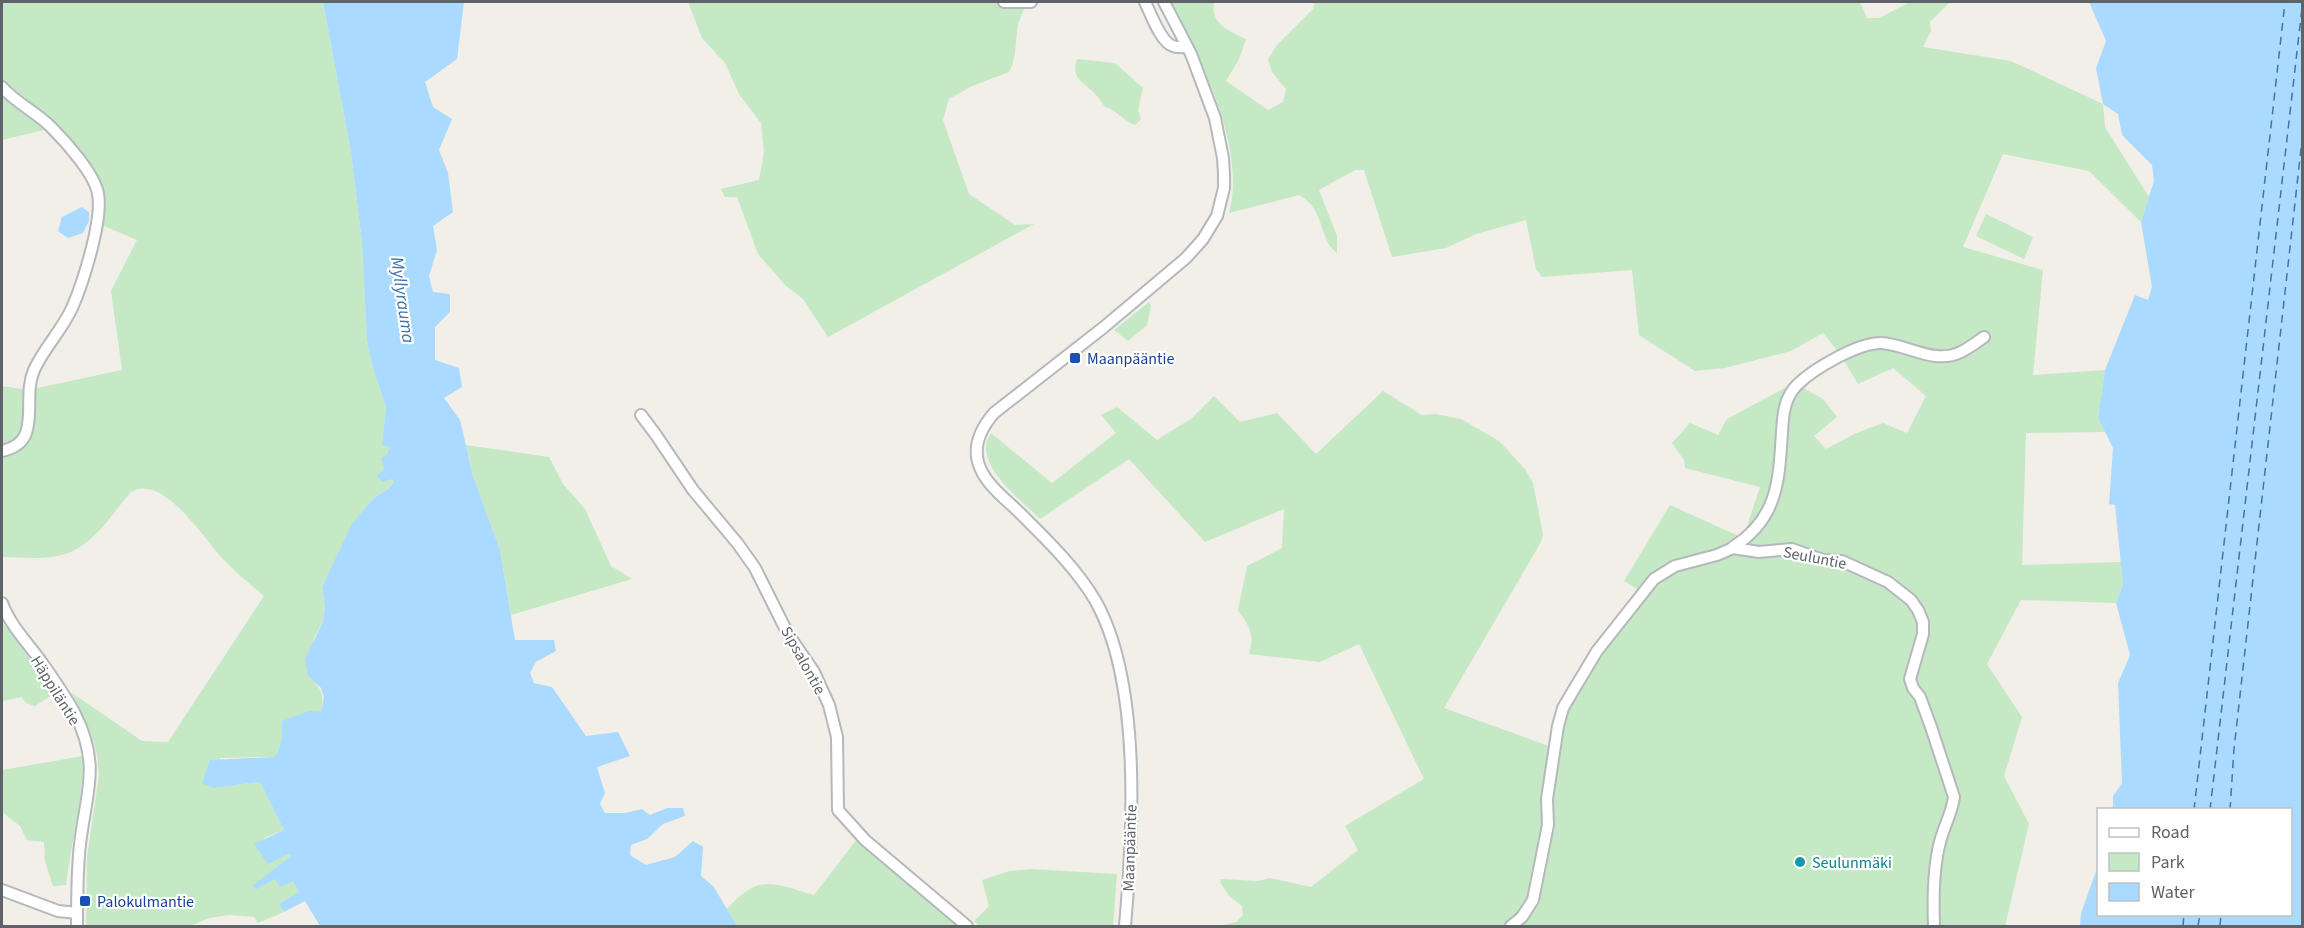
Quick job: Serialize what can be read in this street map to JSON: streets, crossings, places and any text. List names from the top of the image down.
{
  "streets": {
    "street": [
      "Seuluntie",
      "Sipsalontie",
      "Häppiläntie",
      "Maanpääntie"
    ]
  },
  "water": ["Myllyrauma"],
  "places": {
    "transit": ["Maanpääntie", "Palokulmantie"],
    "other": ["Seulunmäki"]
  },
  "legend": ["Road", "Park", "Water"]
}
